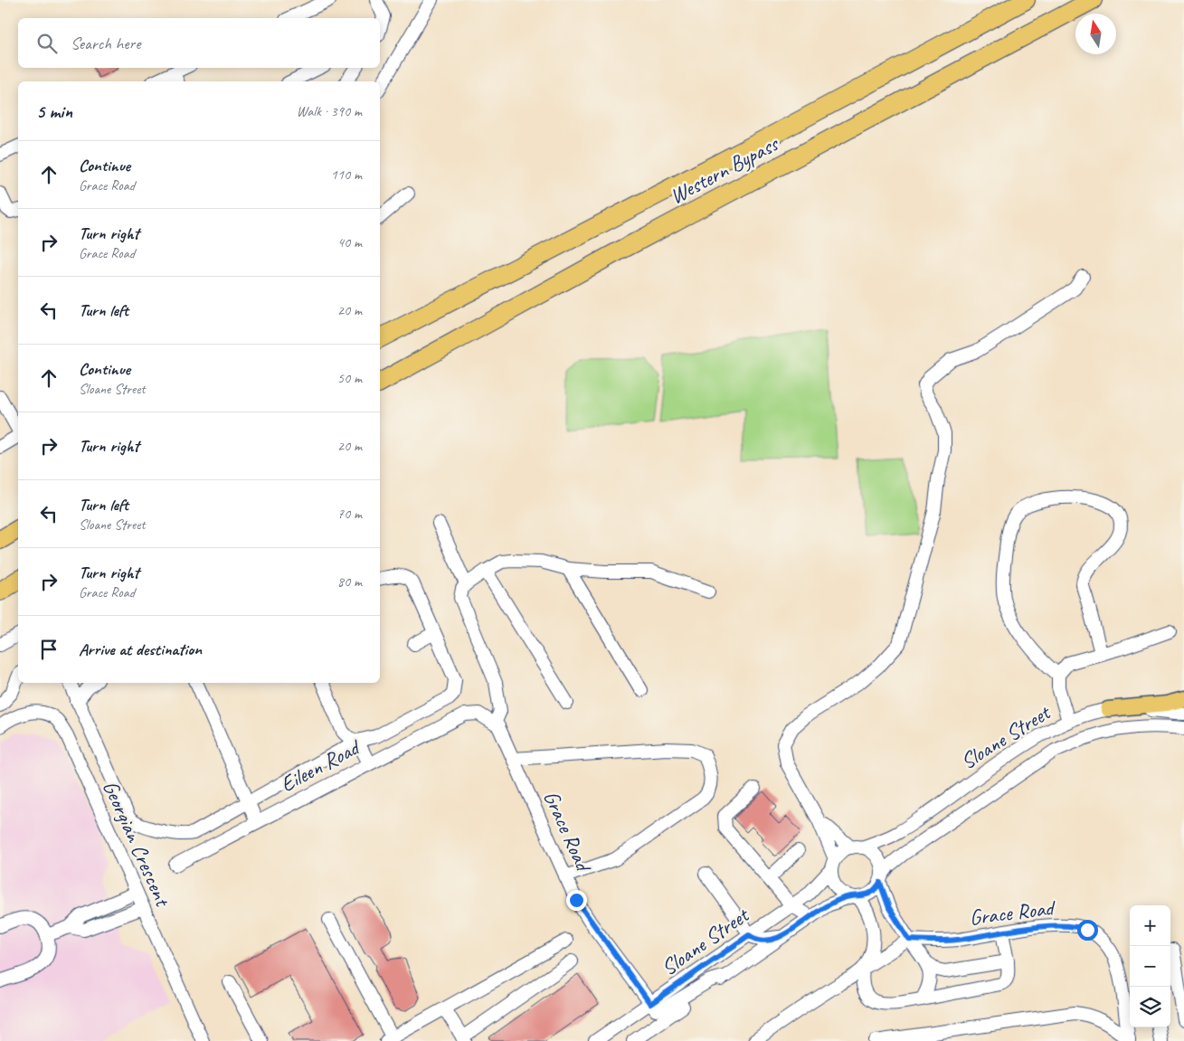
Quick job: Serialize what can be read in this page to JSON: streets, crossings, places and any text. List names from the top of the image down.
{
  "streets": {
    "highway": ["Western Bypass"],
    "street": [
      "Sloane Street",
      "Eileen Road",
      "Grace Road",
      "Georgian Crescent"
    ]
  },
  "crossings": [
    ["Sloane Street", "Grace Road"],
    ["Eileen Road", "Grace Road"]
  ],
  "north": "top",
  "page": {
    "search": "Search here",
    "heading": ["5 min", "Walk · 390 m"],
    "list": [
      ["Continue", "Grace Road", "110 m"],
      ["Turn right", "Grace Road", "40 m"],
      ["Turn left", "20 m"],
      ["Continue", "Sloane Street", "50 m"],
      ["Turn right", "20 m"],
      ["Turn left", "Sloane Street", "70 m"],
      ["Turn right", "Grace Road", "80 m"],
      "Arrive at destination"
    ],
    "map_buttons": ["+", "−"]
  }
}
